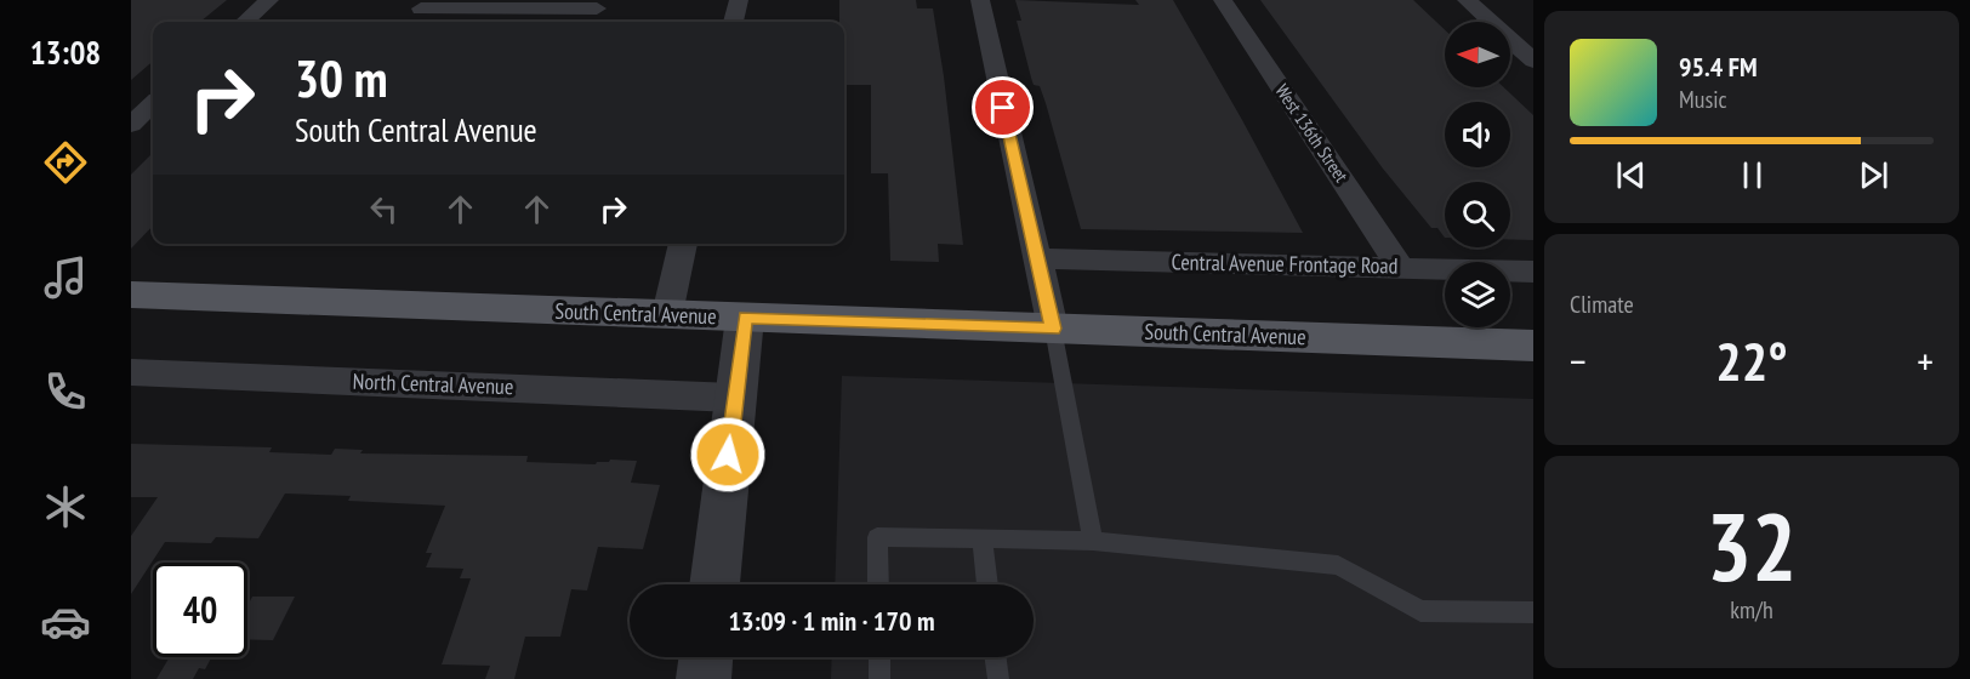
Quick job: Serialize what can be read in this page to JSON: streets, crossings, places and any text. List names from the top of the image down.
{
  "streets": {
    "main road": ["South Central Avenue"],
    "street": ["West 136th Street", "Central Avenue Frontage Road", "North Central Avenue"]
  },
  "crossings": [
    ["West 136th Street", "Central Avenue Frontage Road"]
  ],
  "north": "left",
  "page": {
    "tabs": "13:08",
    "turn": ["30 m", "South Central Avenue"],
    "song": ["95.4 FM", "Music"],
    "tile": [
      "Climate",
      ["32", "km/h"]
    ],
    "heat": ["−", "22°", "+"],
    "limit": "40",
    "trip": "13:09 · 1 min · 170 m"
  }
}
